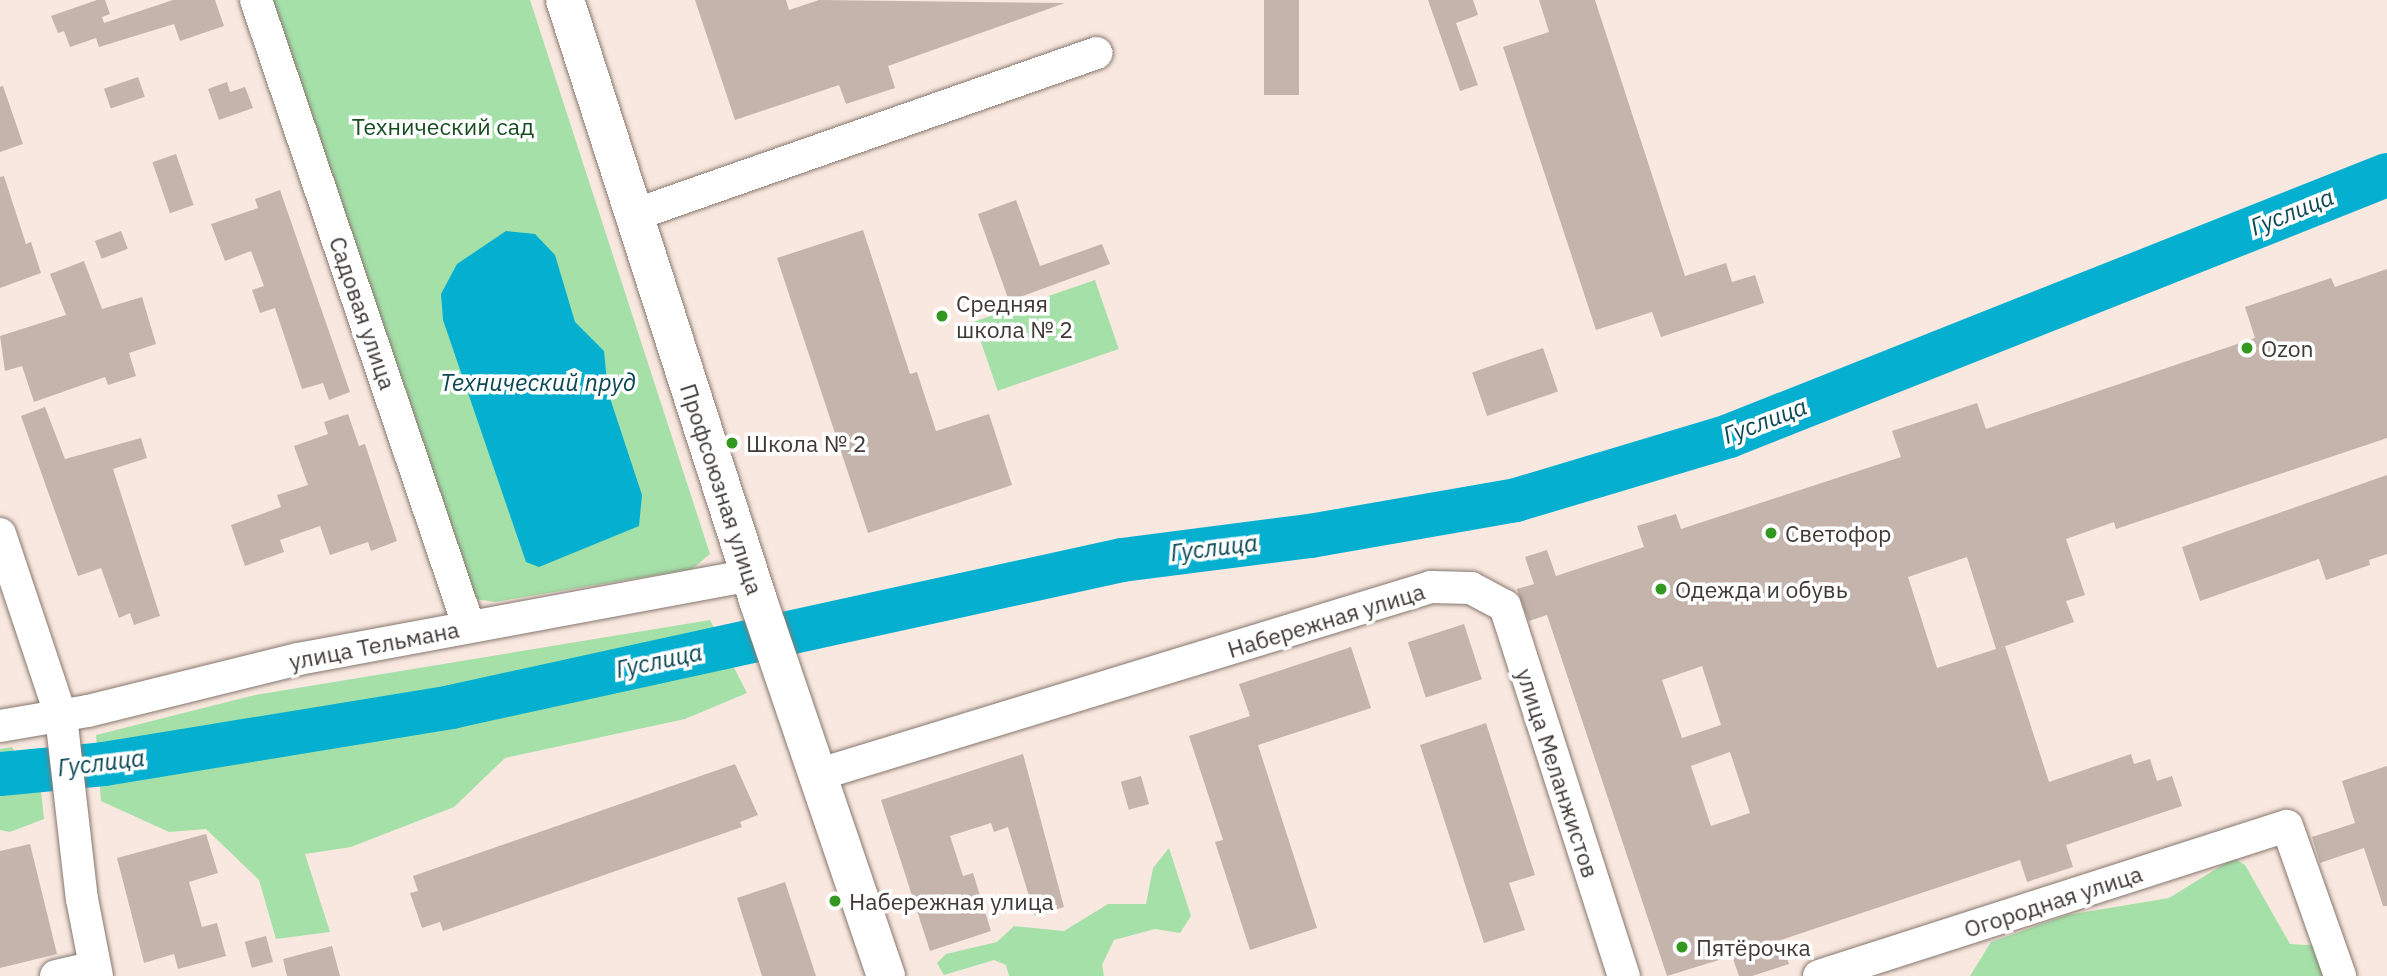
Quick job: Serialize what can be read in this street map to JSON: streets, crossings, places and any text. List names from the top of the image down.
{
  "streets": {
    "main road": ["Профсоюзная улица"],
    "street": [
      "Садовая улица",
      "Набережная улица",
      "улица Тельмана",
      "улица Меланжистов",
      "Огородная улица"
    ]
  },
  "crossings": [
    ["Садовая улица", "улица Тельмана"],
    ["Профсоюзная улица", "Набережная улица"],
    ["Профсоюзная улица", "улица Тельмана"],
    ["Набережная улица", "улица Меланжистов"]
  ],
  "water": ["Гуслица", "Технический пруд"],
  "parks": ["Технический сад"],
  "places": [
    "Средняя школа № 2",
    "Ozon",
    "Школа № 2",
    "Светофор",
    "Одежда и обувь",
    "Набережная улица",
    "Пятёрочка"
  ]
}
